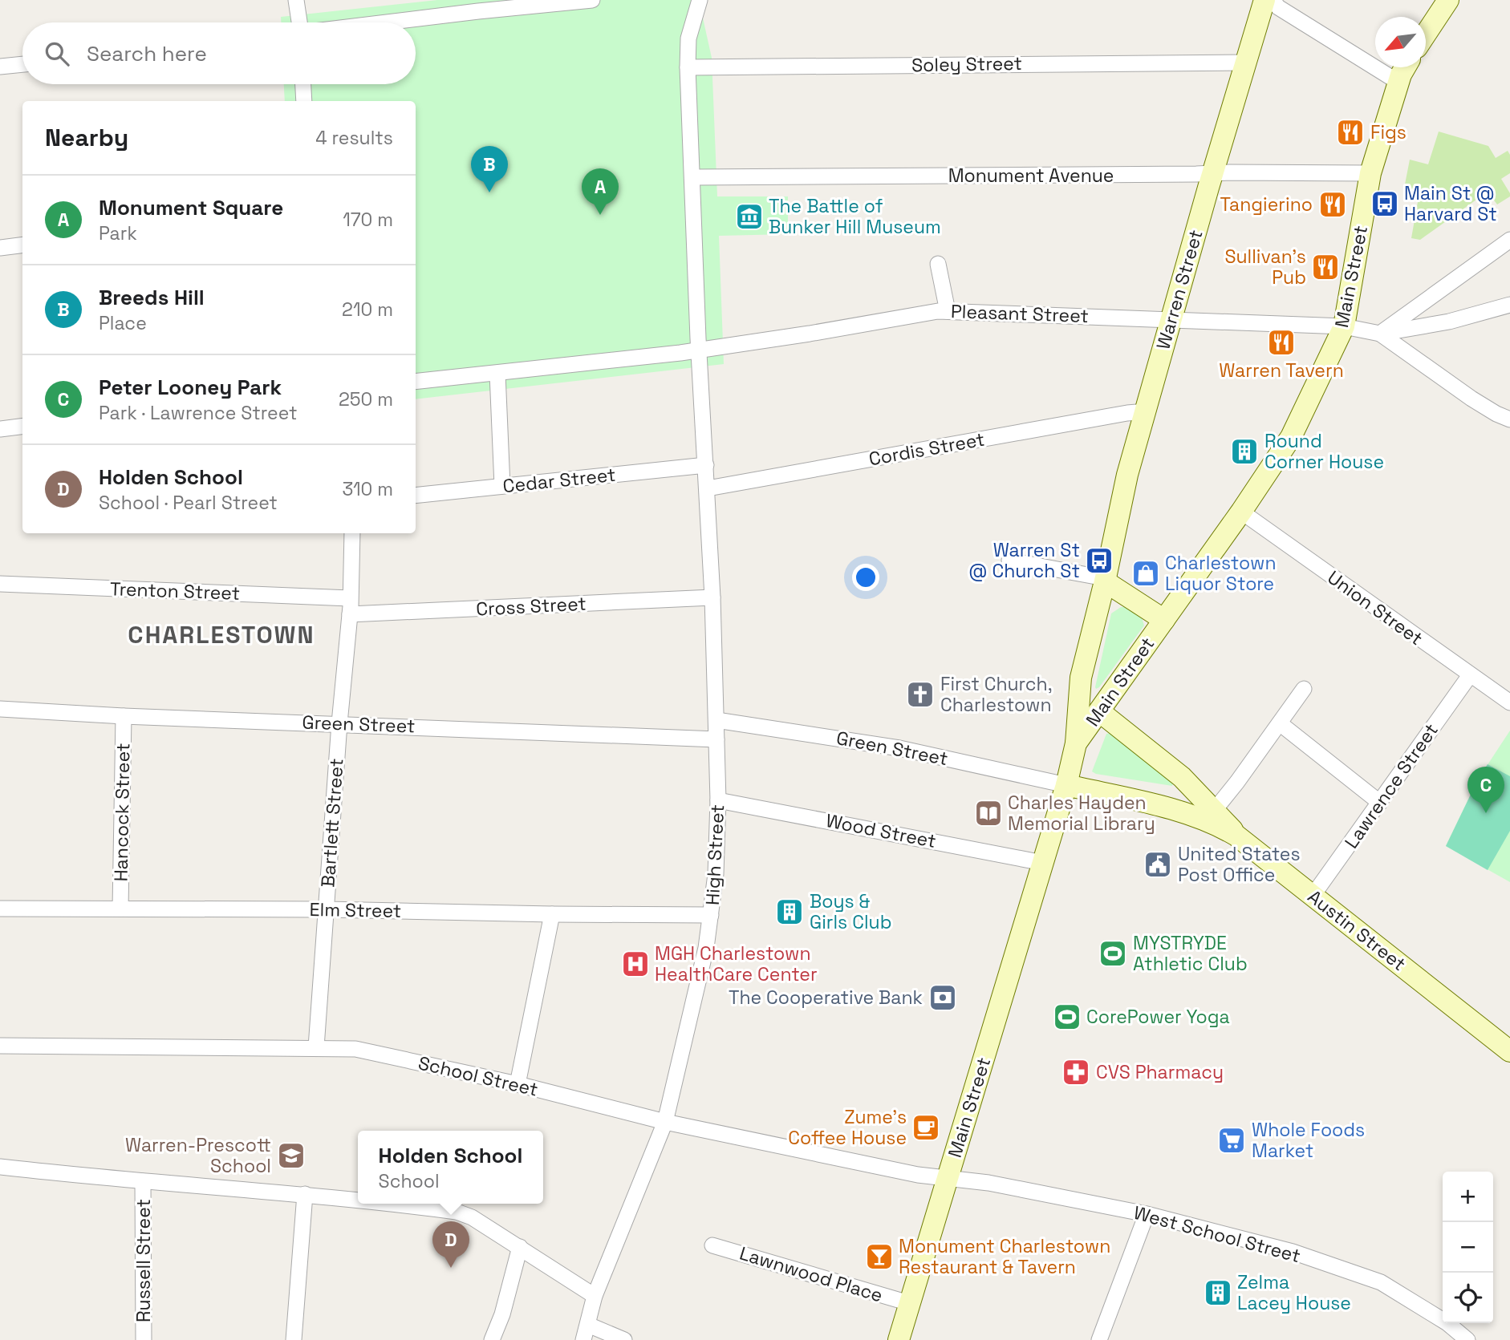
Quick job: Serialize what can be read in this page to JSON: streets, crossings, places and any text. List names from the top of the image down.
{
  "streets": {
    "main road": ["Main Street", "Warren Street", "Austin Street"],
    "street": [
      "Soley Street",
      "Monument Avenue",
      "Pleasant Street",
      "Cordis Street",
      "Cedar Street",
      "Trenton Street",
      "Cross Street",
      "Union Street",
      "Green Street",
      "Lawrence Street",
      "Hancock Street",
      "Bartlett Street",
      "Wood Street",
      "High Street",
      "Elm Street",
      "School Street",
      "West School Street",
      "Russell Street",
      "Lawnwood Place"
    ]
  },
  "crossings": [
    ["Soley Street", "Warren Street"],
    ["Soley Street", "High Street"],
    ["Monument Avenue", "Main Street"],
    ["Monument Avenue", "Warren Street"],
    ["Monument Avenue", "High Street"],
    ["Main Street", "Warren Street"],
    ["Main Street", "Pleasant Street"],
    ["Main Street", "Union Street"],
    ["Main Street", "Green Street"],
    ["Main Street", "Wood Street"],
    ["Main Street", "Austin Street"],
    ["Main Street", "School Street"],
    ["Main Street", "West School Street"],
    ["Main Street", "Lawnwood Place"],
    ["Warren Street", "Pleasant Street"],
    ["Warren Street", "Cordis Street"],
    ["Pleasant Street", "High Street"],
    ["Cordis Street", "High Street"],
    ["Cedar Street", "High Street"],
    ["Trenton Street", "Bartlett Street"],
    ["Cross Street", "Bartlett Street"],
    ["Cross Street", "High Street"],
    ["Union Street", "Lawrence Street"],
    ["Green Street", "Hancock Street"],
    ["Green Street", "Bartlett Street"],
    ["Green Street", "High Street"],
    ["Green Street", "Austin Street"],
    ["Lawrence Street", "Austin Street"],
    ["Hancock Street", "Elm Street"],
    ["Bartlett Street", "Elm Street"],
    ["Bartlett Street", "School Street"],
    ["Wood Street", "High Street"],
    ["High Street", "Elm Street"],
    ["High Street", "School Street"],
    ["School Street", "West School Street"]
  ],
  "districts": ["CHARLESTOWN"],
  "places": {
    "restaurant": [
      "Figs",
      "Tangierino",
      "Sullivan's Pub",
      "Warren Tavern"
    ],
    "bus stop": ["Main St @ Harvard St", "Warren St @ Church St"],
    "museum": ["The Battle of Bunker Hill Museum"],
    "building": ["Round Corner House", "Boys & Girls Club", "Zelma Lacey House"],
    "shop": ["Charlestown Liquor Store"],
    "church": ["First Church, Charlestown"],
    "library": ["Charles Hayden Memorial Library"],
    "public building": ["United States Post Office"],
    "sports": ["MYSTRYDE Athletic Club", "CorePower Yoga"],
    "hospital": ["MGH Charlestown HealthCare Center"],
    "bank": ["The Cooperative Bank"],
    "pharmacy": ["CVS Pharmacy"],
    "cafe": ["Zume's Coffee House"],
    "supermarket": ["Whole Foods Market"],
    "school or university": ["Warren-Prescott School"],
    "bar": ["Monument Charlestown Restaurant & Tavern"]
  },
  "north": "bottom left",
  "page": {
    "search": "Search here",
    "heading": ["Nearby", "4 results"],
    "pins": [
      "B",
      "A",
      "C",
      "D"
    ],
    "list": [
      {
        "mark": "A",
        "name": "Monument Square",
        "note": "Park",
        "value": "170 m"
      },
      {
        "mark": "B",
        "name": "Breeds Hill",
        "note": "Place",
        "value": "210 m"
      },
      {
        "mark": "C",
        "name": "Peter Looney Park",
        "note": "Park · Lawrence Street",
        "value": "250 m"
      },
      {
        "mark": "D",
        "name": "Holden School",
        "note": "School · Pearl Street",
        "value": "310 m"
      }
    ],
    "popup": ["Holden School", "School"],
    "map_buttons": ["+", "−"]
  }
}
